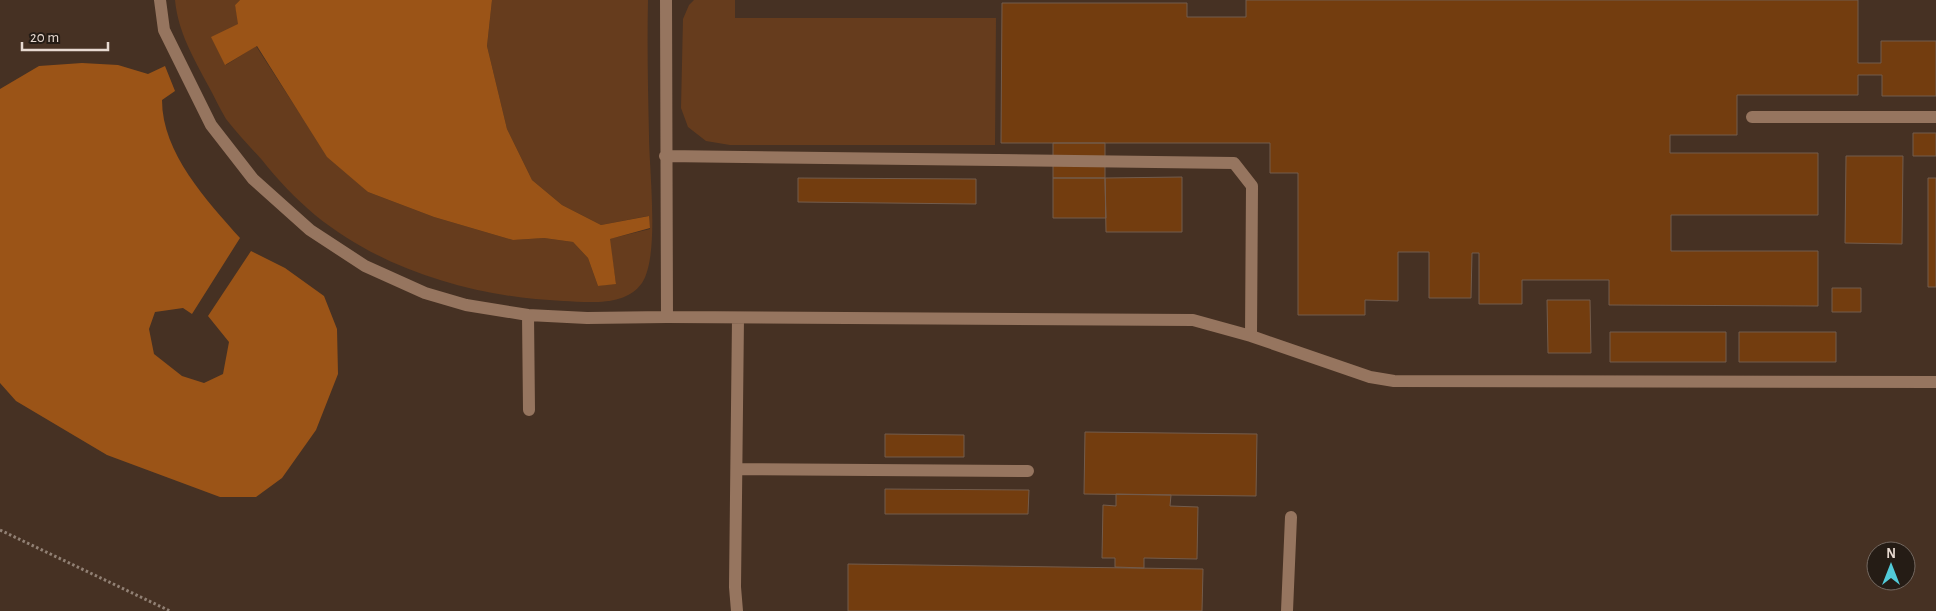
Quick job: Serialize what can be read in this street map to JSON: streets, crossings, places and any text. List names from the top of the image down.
{
  "scale_bar": "20 m",
  "north": "top"
}
